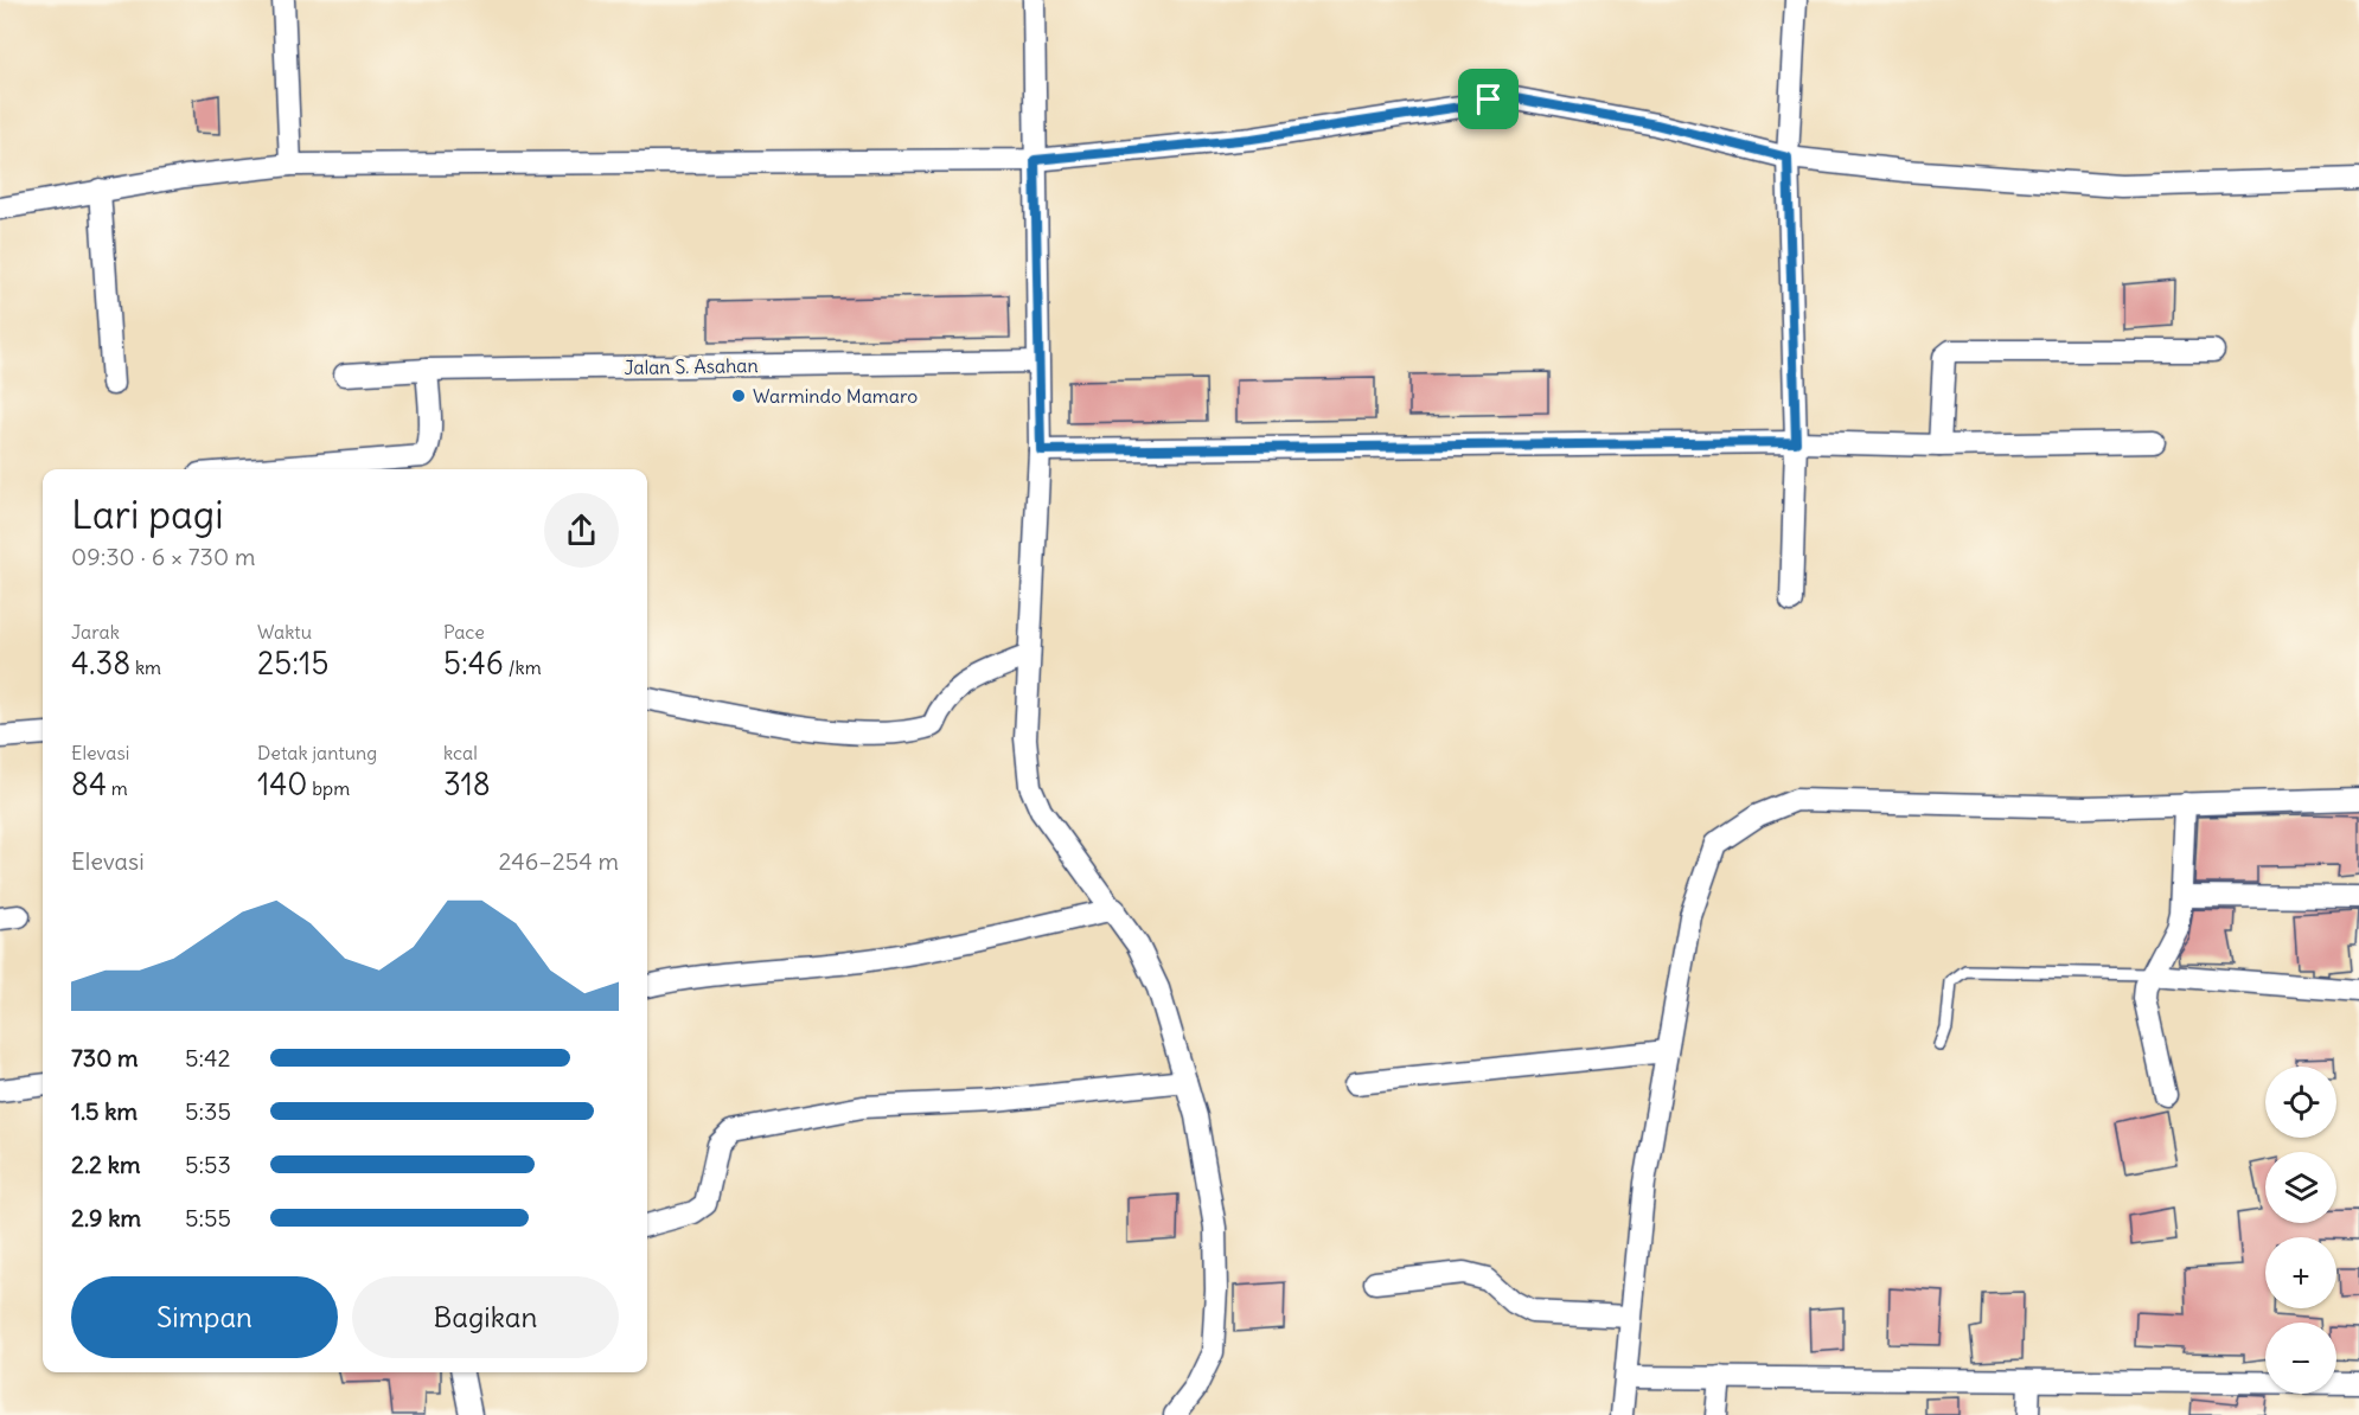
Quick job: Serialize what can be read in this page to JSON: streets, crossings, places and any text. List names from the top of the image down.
{
  "streets": {
    "street": ["Jalan S. Asahan"]
  },
  "places": ["Warmindo Mamaro"],
  "page": {
    "heading": ["Lari pagi", "09:30 · 6 × 730 m"],
    "stats": [
      ["Jarak", "4.38 km"],
      ["Waktu", "25:15"],
      ["Pace", "5:46 /km"],
      ["Elevasi", "84 m"],
      ["Detak jantung", "140 bpm"],
      ["kcal", "318"]
    ],
    "chart": ["Elevasi", "246–254 m"],
    "list": [
      {
        "name": "730 m",
        "note": "5:42"
      },
      {
        "name": "1.5 km",
        "note": "5:35"
      },
      {
        "name": "2.2 km",
        "note": "5:53"
      },
      {
        "name": "2.9 km",
        "note": "5:55"
      }
    ],
    "map_buttons": ["+", "−"],
    "buttons": ["Simpan", "Bagikan"]
  }
}
